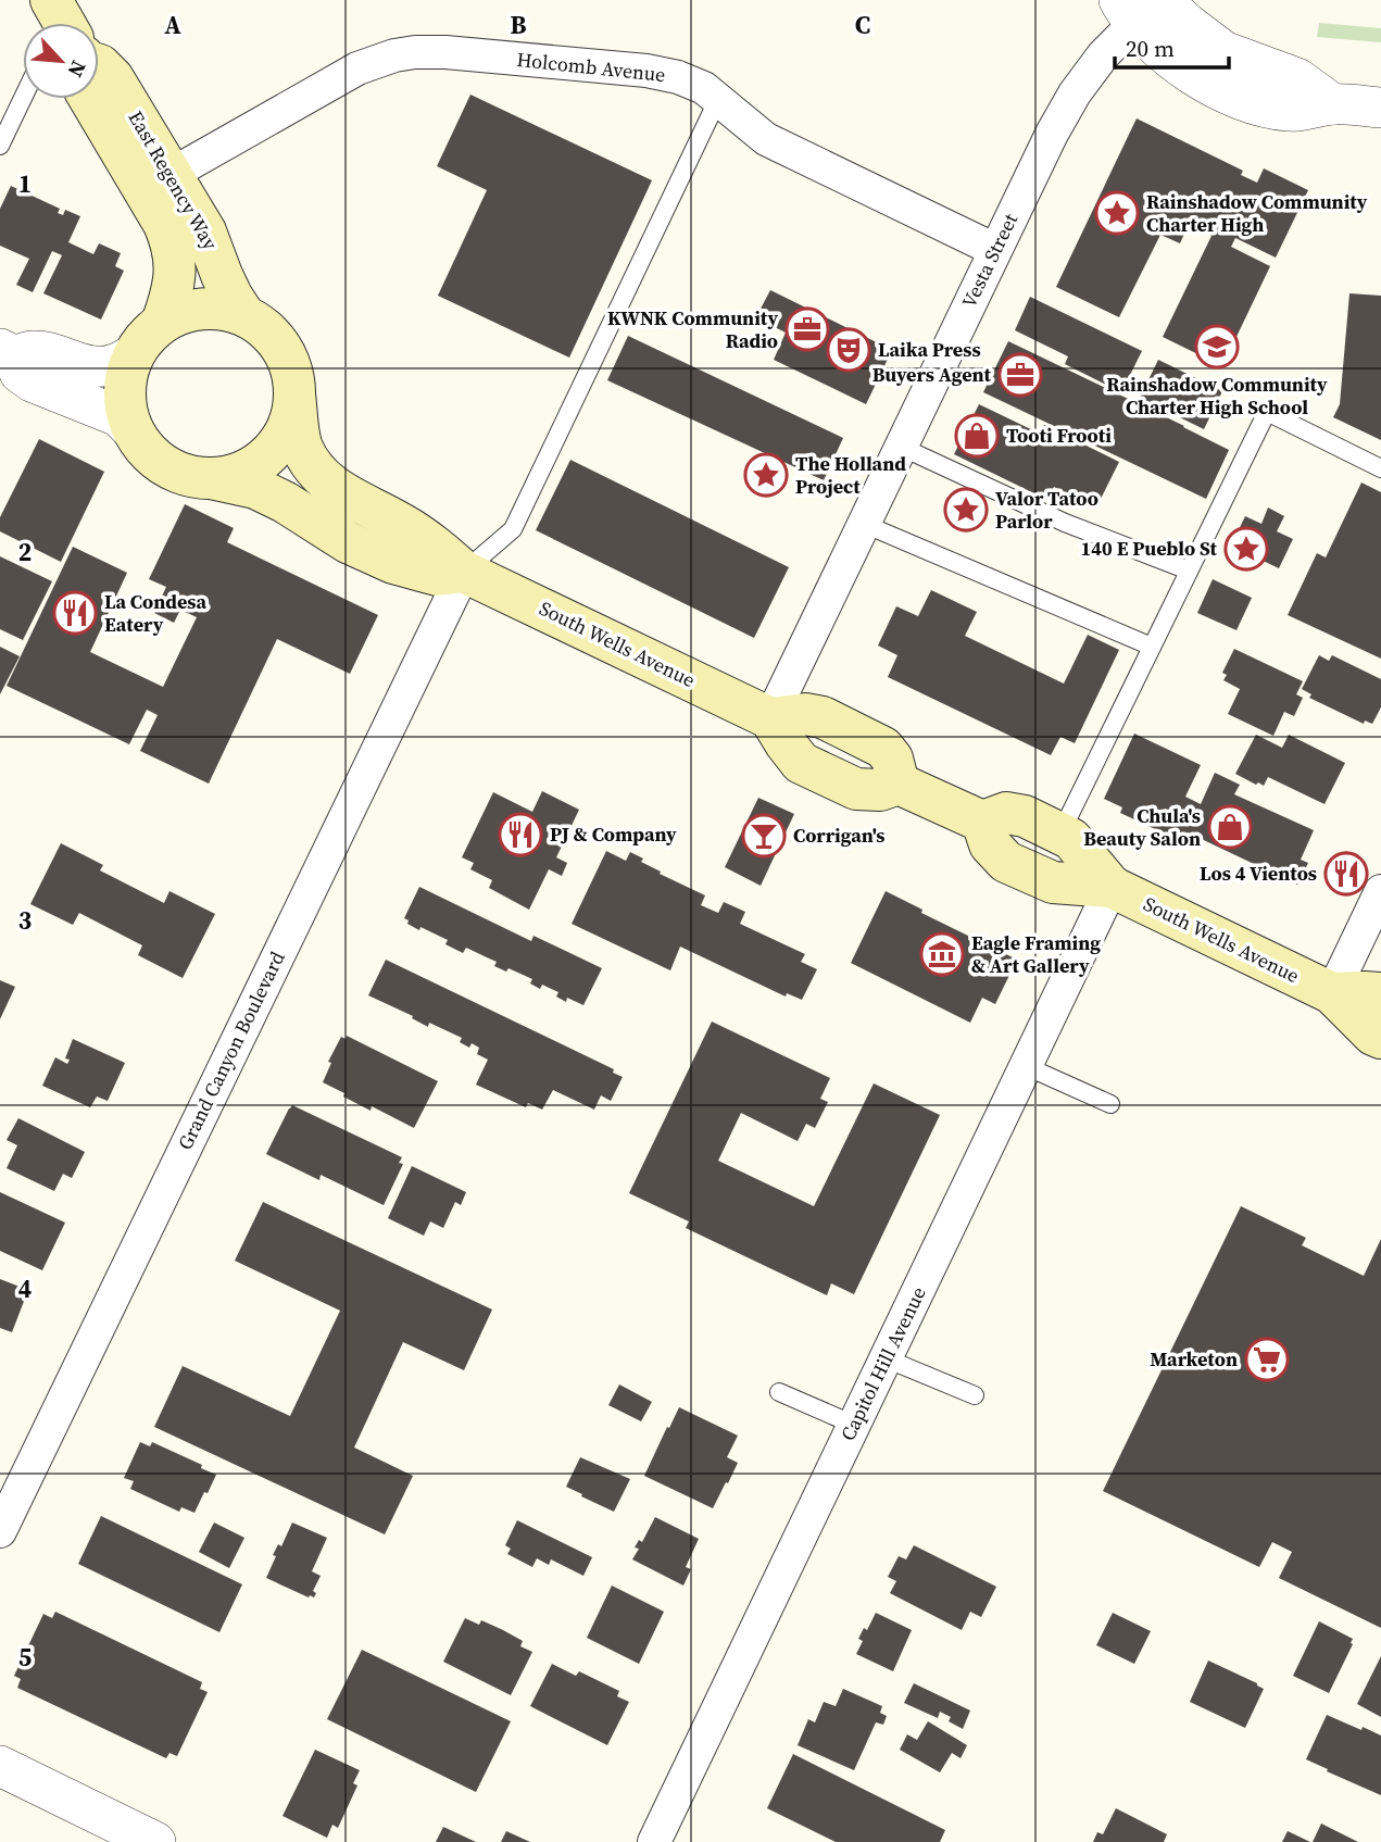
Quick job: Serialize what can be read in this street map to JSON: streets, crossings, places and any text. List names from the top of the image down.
{
  "streets": {
    "main road": ["East Regency Way", "South Wells Avenue"],
    "street": [
      "Holcomb Avenue",
      "Vesta Street",
      "Grand Canyon Boulevard",
      "Capitol Hill Avenue"
    ]
  },
  "crossings": [
    ["Holcomb Avenue", "East Regency Way"],
    ["Holcomb Avenue", "Vesta Street"],
    ["East Regency Way", "South Wells Avenue"],
    ["Vesta Street", "South Wells Avenue"],
    ["South Wells Avenue", "Grand Canyon Boulevard"],
    ["South Wells Avenue", "Capitol Hill Avenue"]
  ],
  "places": {
    "place": [
      "Rainshadow Community Charter High",
      "The Holland Project",
      "Valor Tatoo Parlor",
      "140 E Pueblo St"
    ],
    "office": ["KWNK Community Radio", "Buyers Agent"],
    "school or university": ["Rainshadow Community Charter High School"],
    "theatre": ["Laika Press"],
    "shop": ["Tooti Frooti", "Chula's Beauty Salon"],
    "restaurant": ["La Condesa Eatery", "PJ & Company", "Los 4 Vientos"],
    "bar": ["Corrigan's"],
    "museum": ["Eagle Framing & Art Gallery"],
    "supermarket": ["Marketon"]
  },
  "scale_bar": "20 m",
  "north": "bottom right",
  "grid": {
    "columns": ["A", "B", "C"],
    "rows": [
      "1",
      "2",
      "3",
      "4",
      "5"
    ]
  }
}
